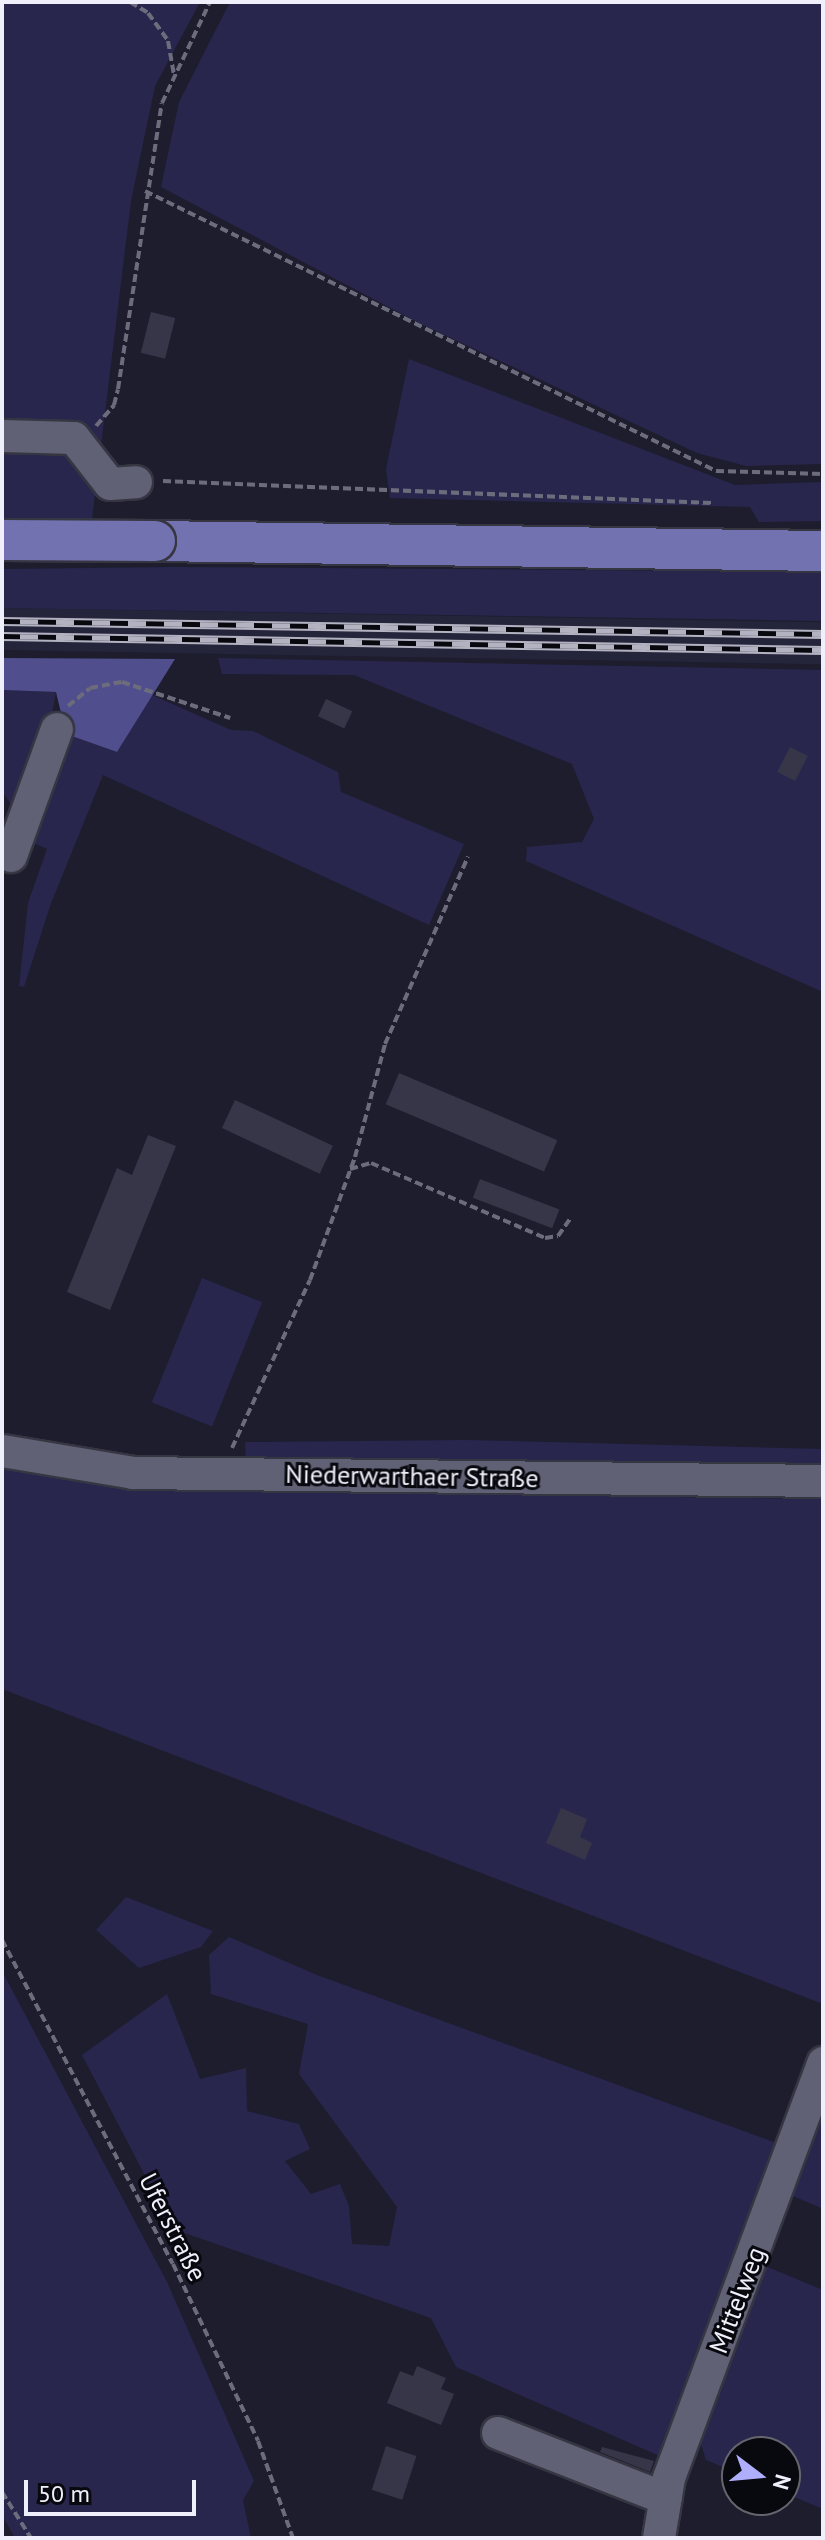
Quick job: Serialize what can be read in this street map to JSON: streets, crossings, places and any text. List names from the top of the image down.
{
  "streets": {
    "street": ["Niederwarthaer Straße", "Mittelweg"],
    "path": ["Uferstraße"]
  },
  "scale_bar": "50 m",
  "north": "right"
}
